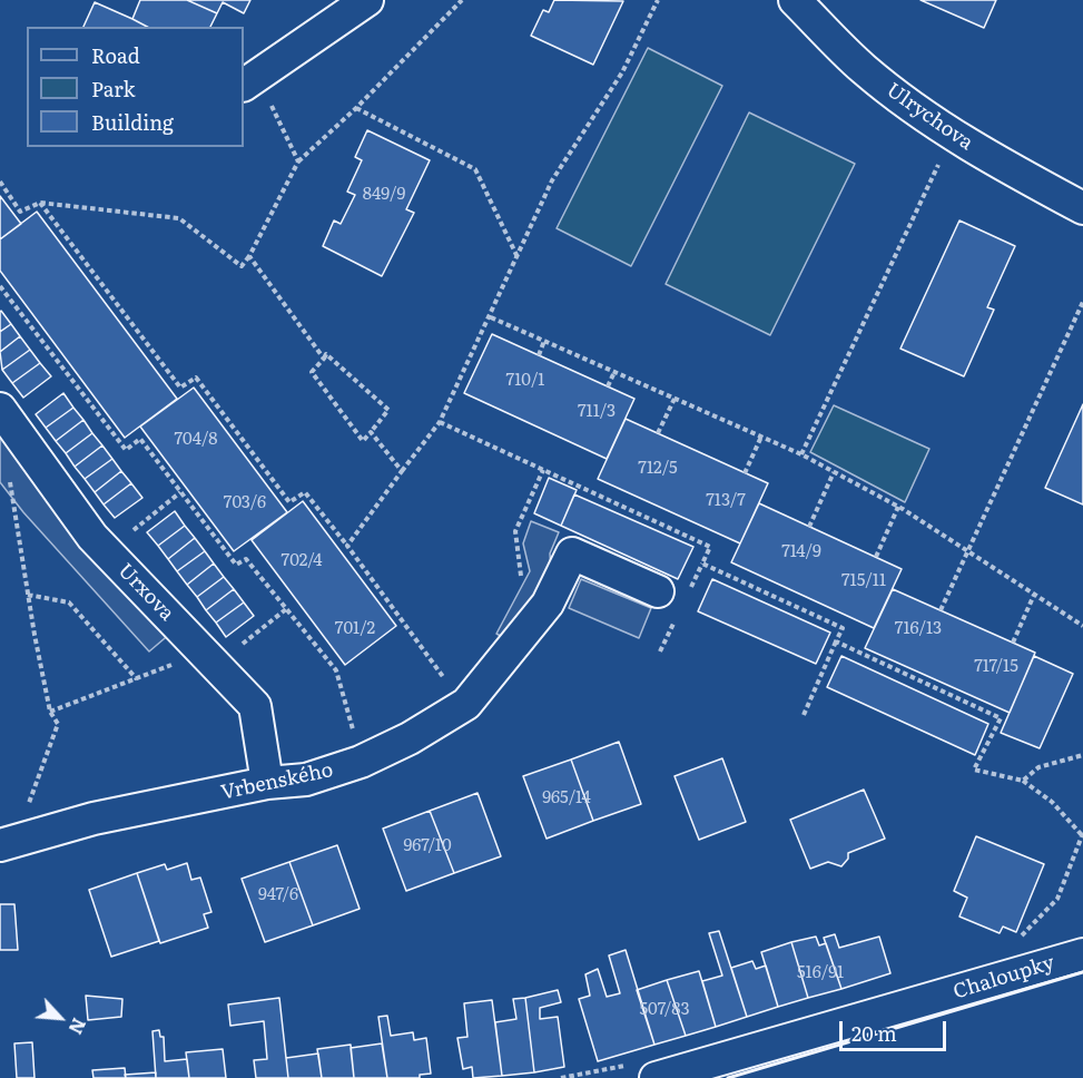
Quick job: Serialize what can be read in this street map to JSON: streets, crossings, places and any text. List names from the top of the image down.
{
  "streets": {
    "street": [
      "Ulrychova",
      "Urxova",
      "Vrbenského",
      "Chaloupky"
    ]
  },
  "crossings": [
    ["Urxova", "Vrbenského"]
  ],
  "house_numbers": [
    "849/9",
    "710/1",
    "711/3",
    "704/8",
    "712/5",
    "713/7",
    "703/6",
    "714/9",
    "702/4",
    "715/11",
    "701/2",
    "716/13",
    "717/15",
    "965/14",
    "967/10",
    "947/6",
    "516/91",
    "507/83"
  ],
  "legend": ["Road", "Park", "Building"],
  "scale_bar": "20 m",
  "north": "bottom right"
}
